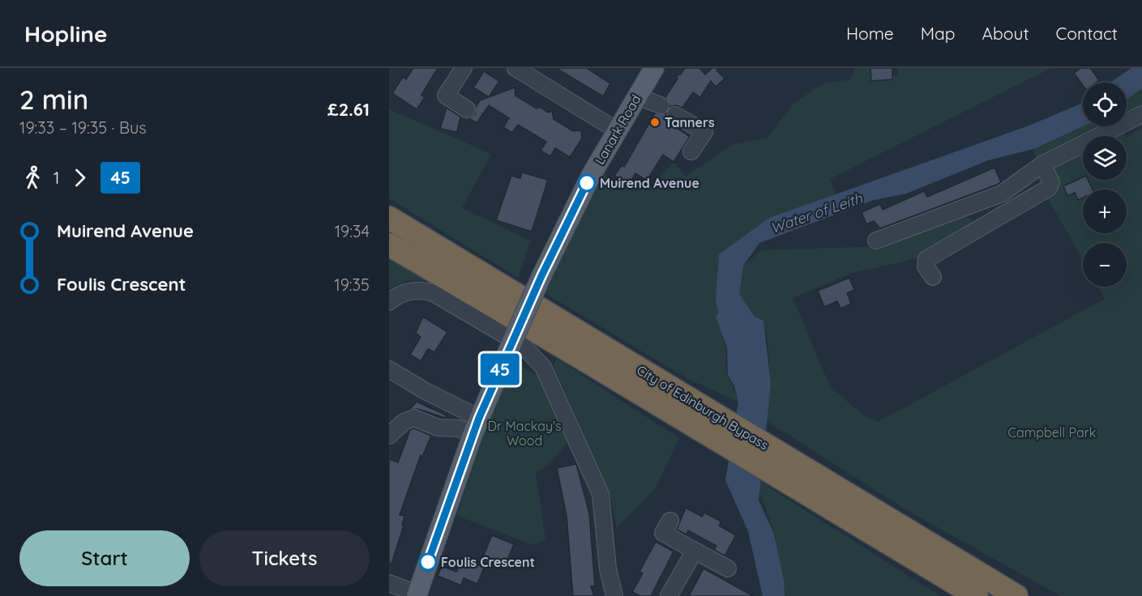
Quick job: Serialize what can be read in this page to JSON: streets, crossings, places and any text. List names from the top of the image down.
{
  "streets": {
    "highway": ["City of Edinburgh Bypass"],
    "main road": ["Lanark Road"]
  },
  "water": ["Water of Leith"],
  "parks": ["Dr Mackay's Wood", "Campbell Park"],
  "places": ["Tanners", "Muirend Avenue", "Foulis Crescent"],
  "lines": ["bus line 45"],
  "page": {
    "header": "Hopline",
    "nav": [
      "Home",
      "Map",
      "About",
      "Contact"
    ],
    "heading": ["2 min", "19:33 – 19:35 · Bus", "£2.61"],
    "on_map": "45",
    "map_buttons": ["+", "−"],
    "legs": ["1", "45"],
    "list": [
      {
        "name": "Muirend Avenue",
        "value": "19:34"
      },
      {
        "name": "Foulis Crescent",
        "value": "19:35"
      }
    ],
    "buttons": ["Start", "Tickets"]
  }
}
